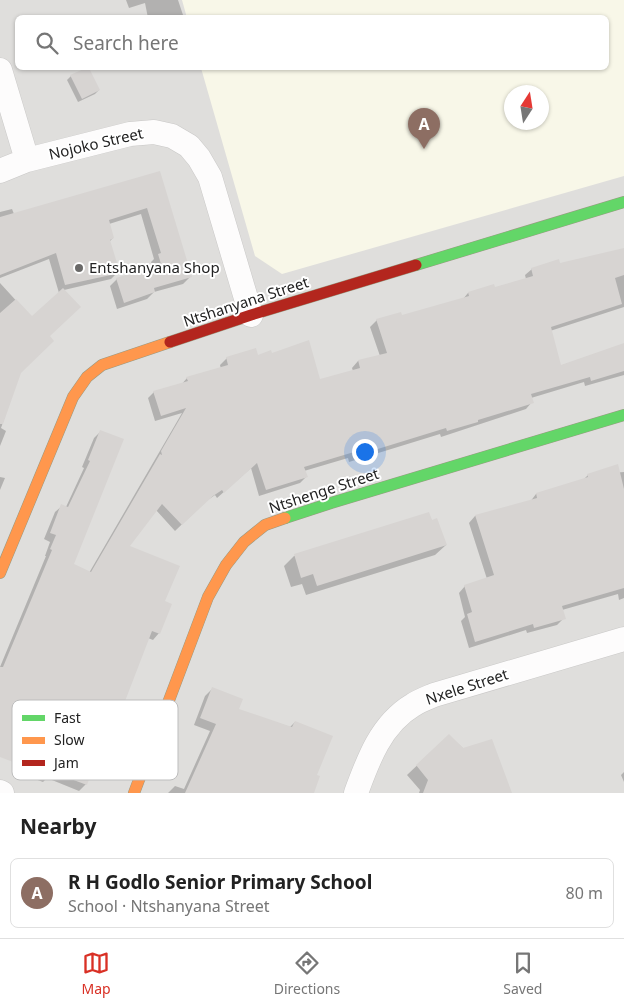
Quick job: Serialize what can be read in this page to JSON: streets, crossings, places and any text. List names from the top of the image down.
{
  "streets": {
    "street": [
      "Nojoko Street",
      "Ntshanyana Street",
      "Ntshenge Street",
      "Nxele Street"
    ]
  },
  "crossings": [
    ["Nojoko Street", "Ntshanyana Street"]
  ],
  "places": ["Entshanyana Shop"],
  "legend": ["Fast", "Slow", "Jam"],
  "north": "top",
  "page": {
    "search": "Search here",
    "pins": "A",
    "heading": "Nearby",
    "list": [
      {
        "mark": "A",
        "name": "R H Godlo Senior Primary School",
        "note": "School · Ntshanyana Street",
        "value": "80 m"
      }
    ],
    "nav": ["Map", "Directions", "Saved"]
  }
}
